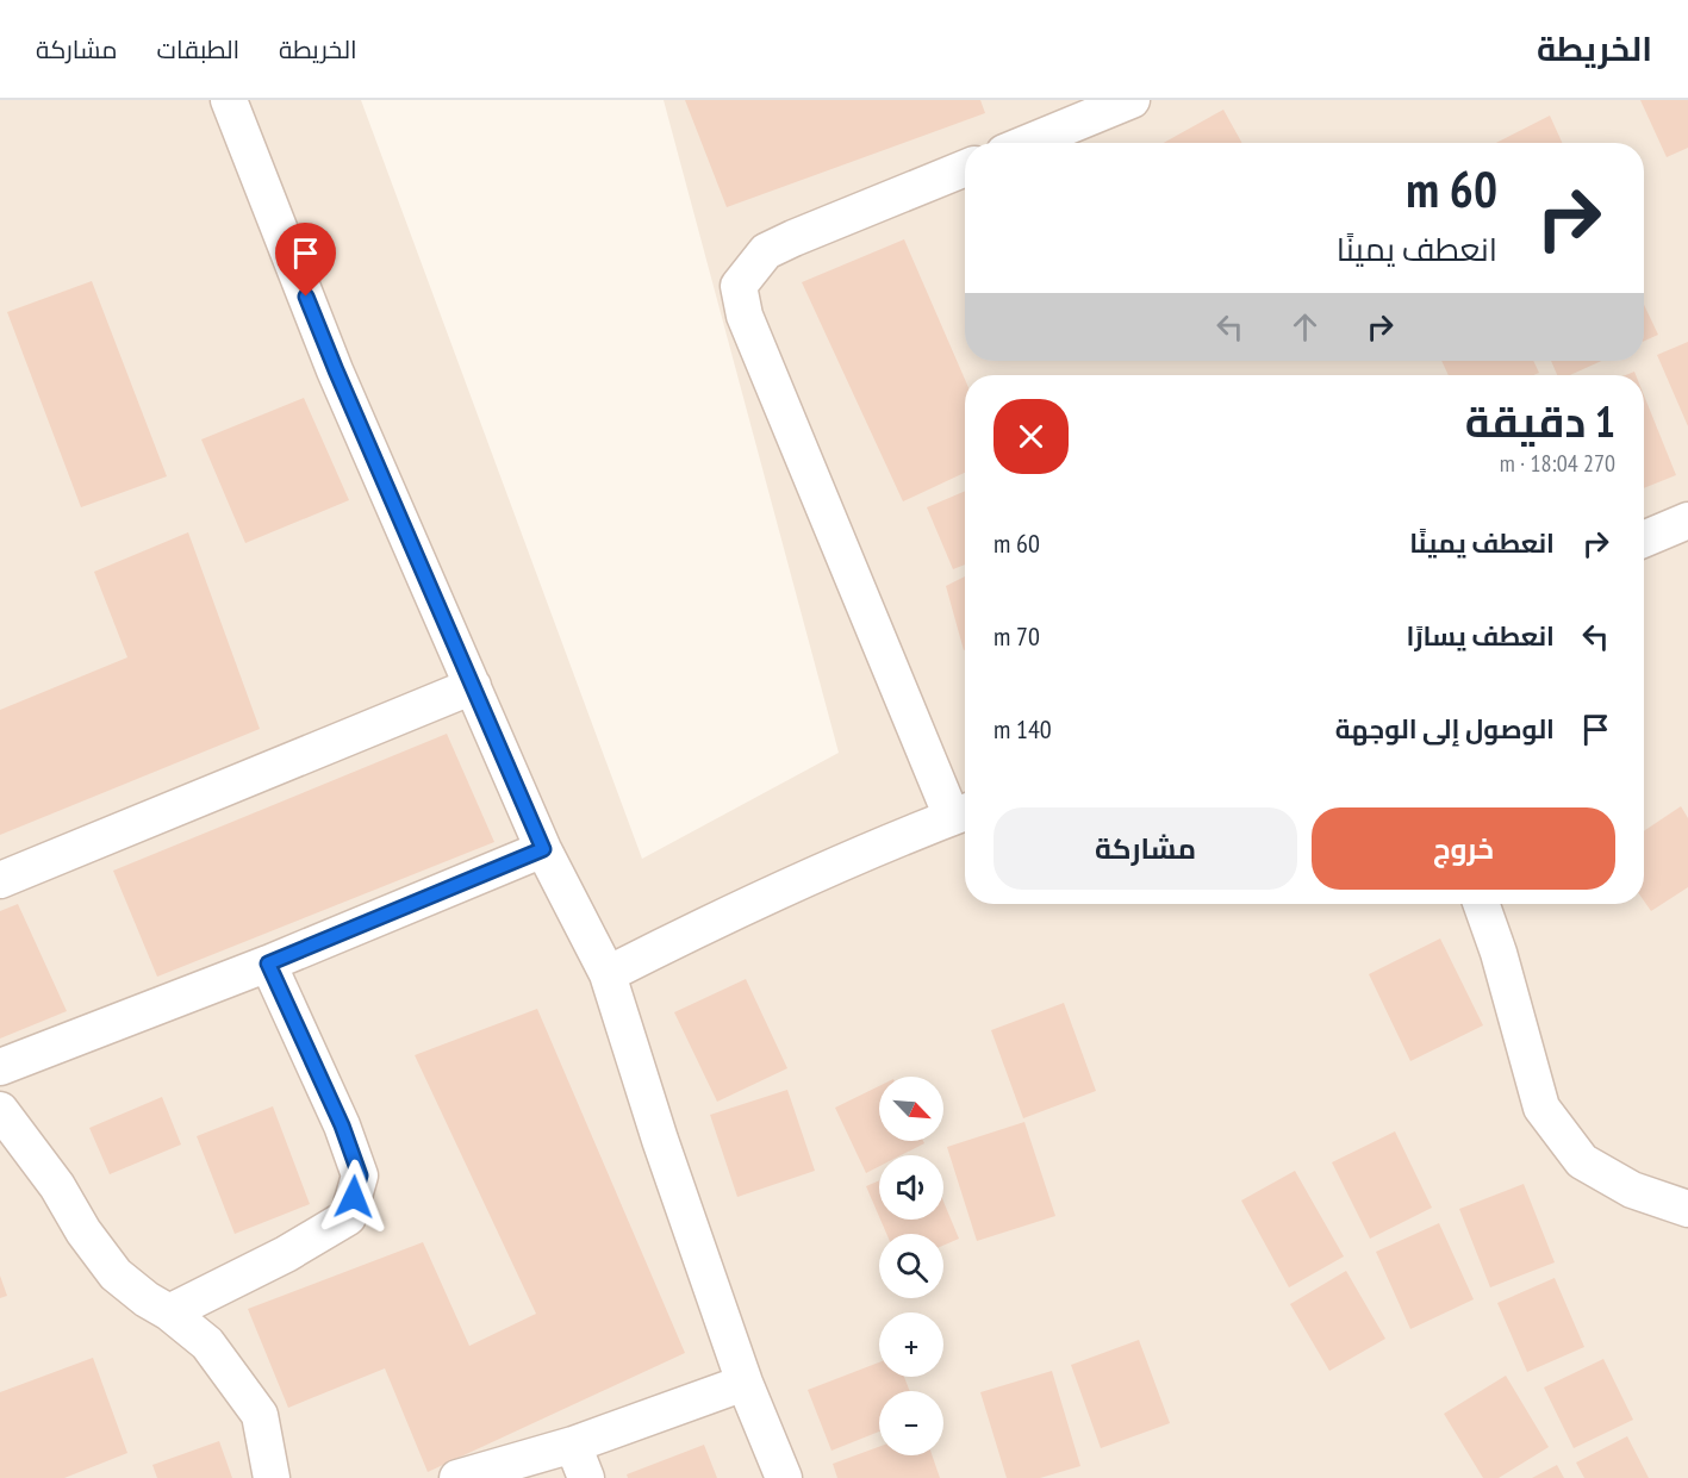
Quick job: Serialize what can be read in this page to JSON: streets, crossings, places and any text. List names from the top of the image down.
{
  "north": "bottom right",
  "page": {
    "header": "الخريطة",
    "nav": ["الخريطة", "الطبقات", "مشاركة"],
    "turn": ["60 m", "انعطف يمينًا"],
    "heading": ["1 دقيقة", "270 m · 18:04"],
    "list": [
      {
        "name": "انعطف يمينًا",
        "value": "60 m"
      },
      {
        "name": "انعطف يسارًا",
        "value": "70 m"
      },
      {
        "name": "الوصول إلى الوجهة",
        "value": "140 m"
      }
    ],
    "buttons": ["خروج", "مشاركة"],
    "map_buttons": ["+", "−"]
  }
}
